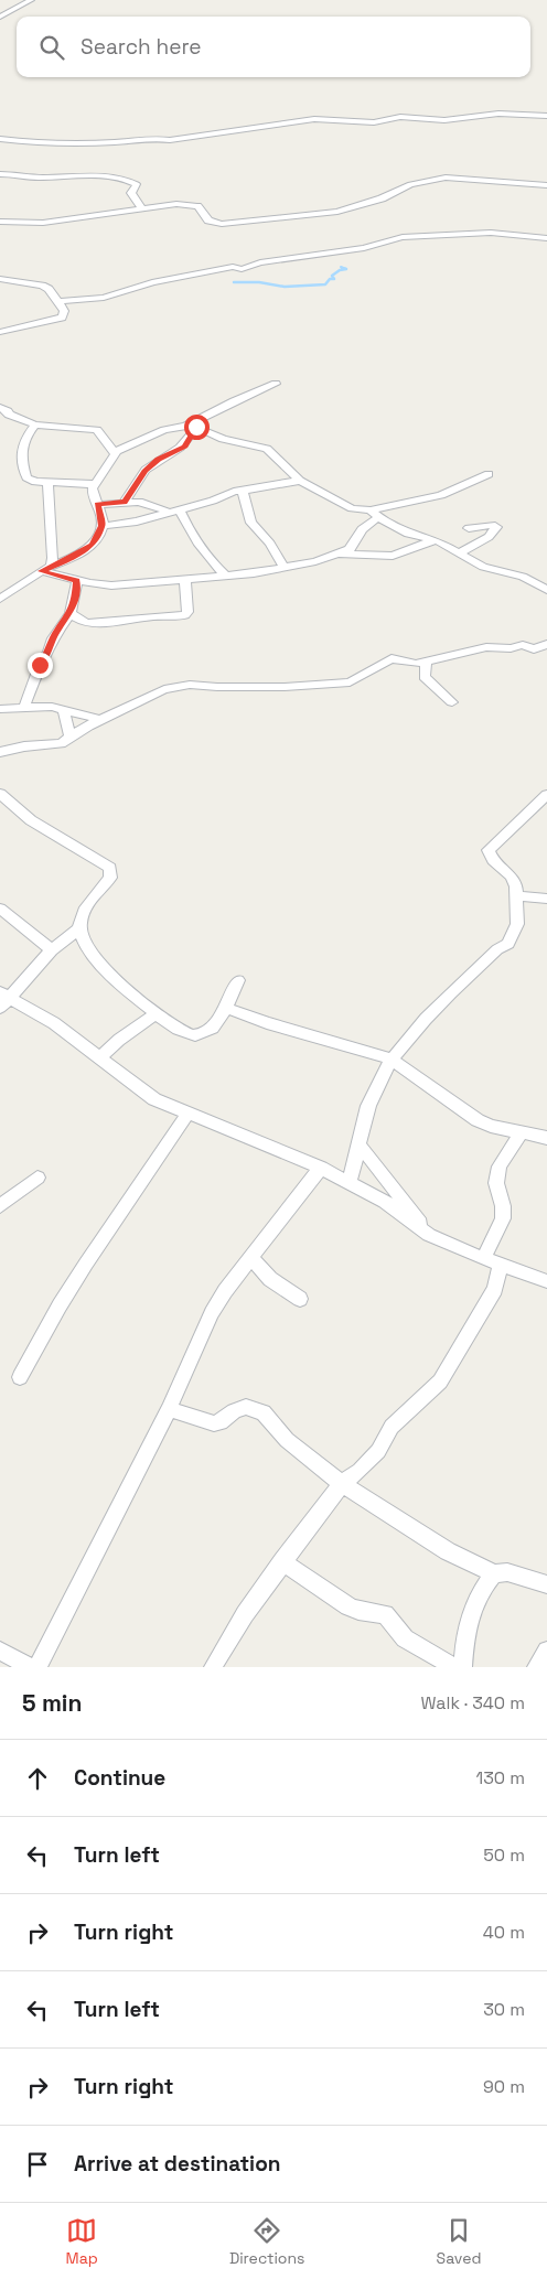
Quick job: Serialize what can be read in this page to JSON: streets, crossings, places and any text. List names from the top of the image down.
{
  "page": {
    "search": "Search here",
    "heading": ["5 min", "Walk · 340 m"],
    "list": [
      ["Continue", "130 m"],
      ["Turn left", "50 m"],
      ["Turn right", "40 m"],
      ["Turn left", "30 m"],
      ["Turn right", "90 m"],
      "Arrive at destination"
    ],
    "nav": ["Map", "Directions", "Saved"]
  }
}
